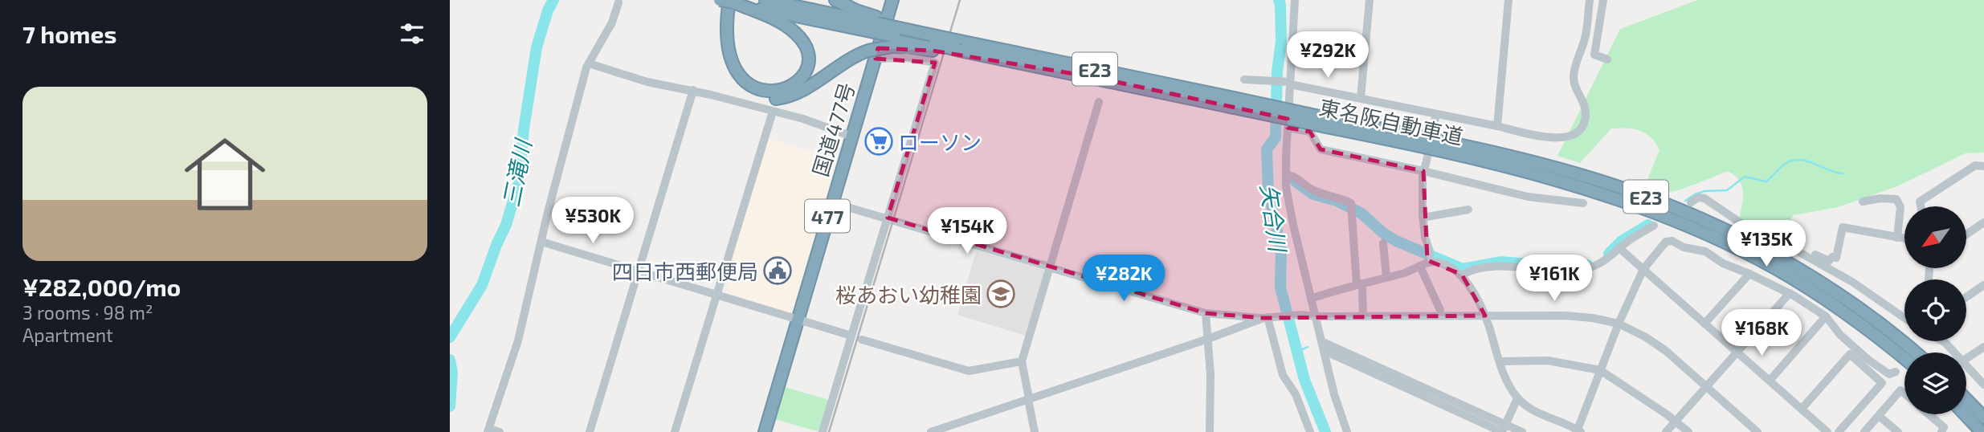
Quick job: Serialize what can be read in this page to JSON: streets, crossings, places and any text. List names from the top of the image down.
{
  "streets": {
    "highway": [
      "E23",
      "東名阪自動車道",
      "国道477号",
      "477"
    ]
  },
  "water": ["三滝川", "矢合川"],
  "places": {
    "supermarket": ["ローソン"],
    "public building": ["四日市西郵便局"],
    "school or university": ["桜あおい幼稚園"]
  },
  "north": "bottom left",
  "page": {
    "heading": "7 homes",
    "price": [
      "¥292K",
      "¥530K",
      "¥154K",
      "¥135K",
      "¥282K",
      "¥161K",
      "¥168K"
    ],
    "list": [
      {
        "name": "¥282,000/mo",
        "note": "3 rooms · 98 m² · Apartment"
      }
    ]
  }
}
